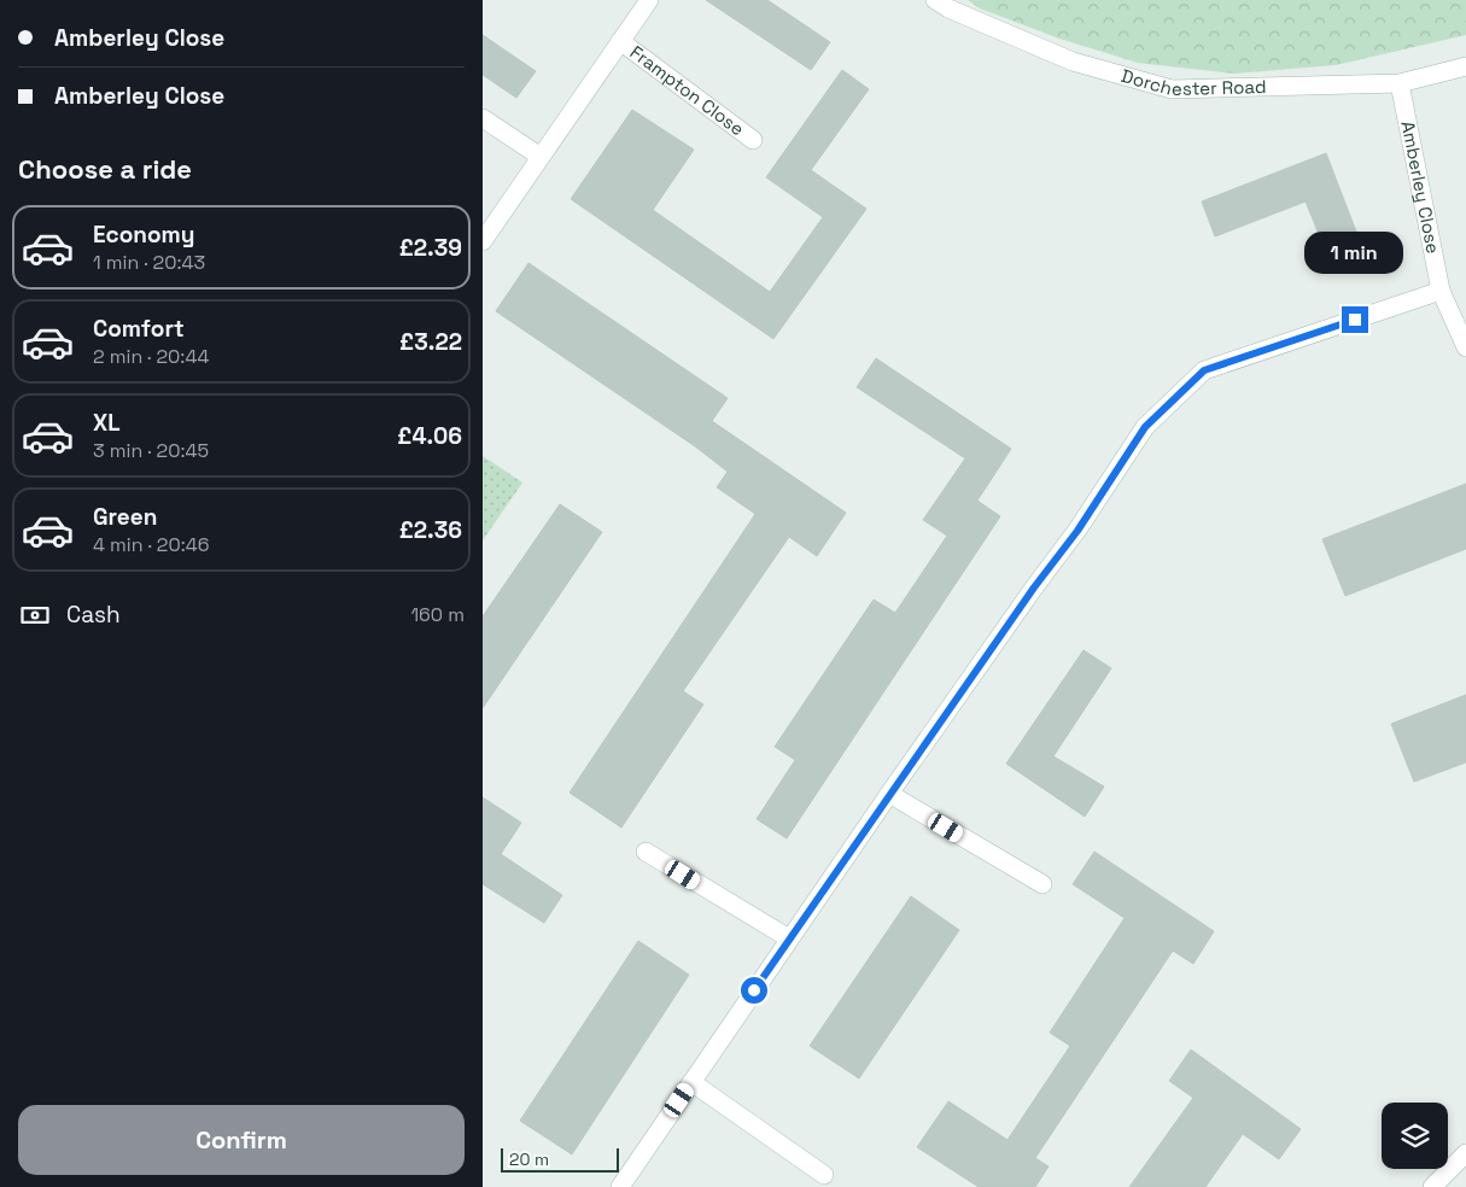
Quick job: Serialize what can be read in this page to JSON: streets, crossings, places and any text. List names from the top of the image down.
{
  "streets": {
    "street": ["Dorchester Road", "Frampton Close", "Amberley Close"]
  },
  "crossings": [
    ["Dorchester Road", "Amberley Close"]
  ],
  "scale_bar": "20 m",
  "page": {
    "banner": ["Amberley Close", "Amberley Close"],
    "heading": "Choose a ride",
    "list": [
      {
        "name": "Economy",
        "note": "1 min · 20:43",
        "value": "£2.39"
      },
      {
        "name": "Comfort",
        "note": "2 min · 20:44",
        "value": "£3.22"
      },
      {
        "name": "XL",
        "note": "3 min · 20:45",
        "value": "£4.06"
      },
      {
        "name": "Green",
        "note": "4 min · 20:46",
        "value": "£2.36"
      }
    ],
    "bubble": "1 min",
    "pay": ["Cash", "160 m"],
    "buttons": "Confirm",
    "scale": "20 m"
  }
}
